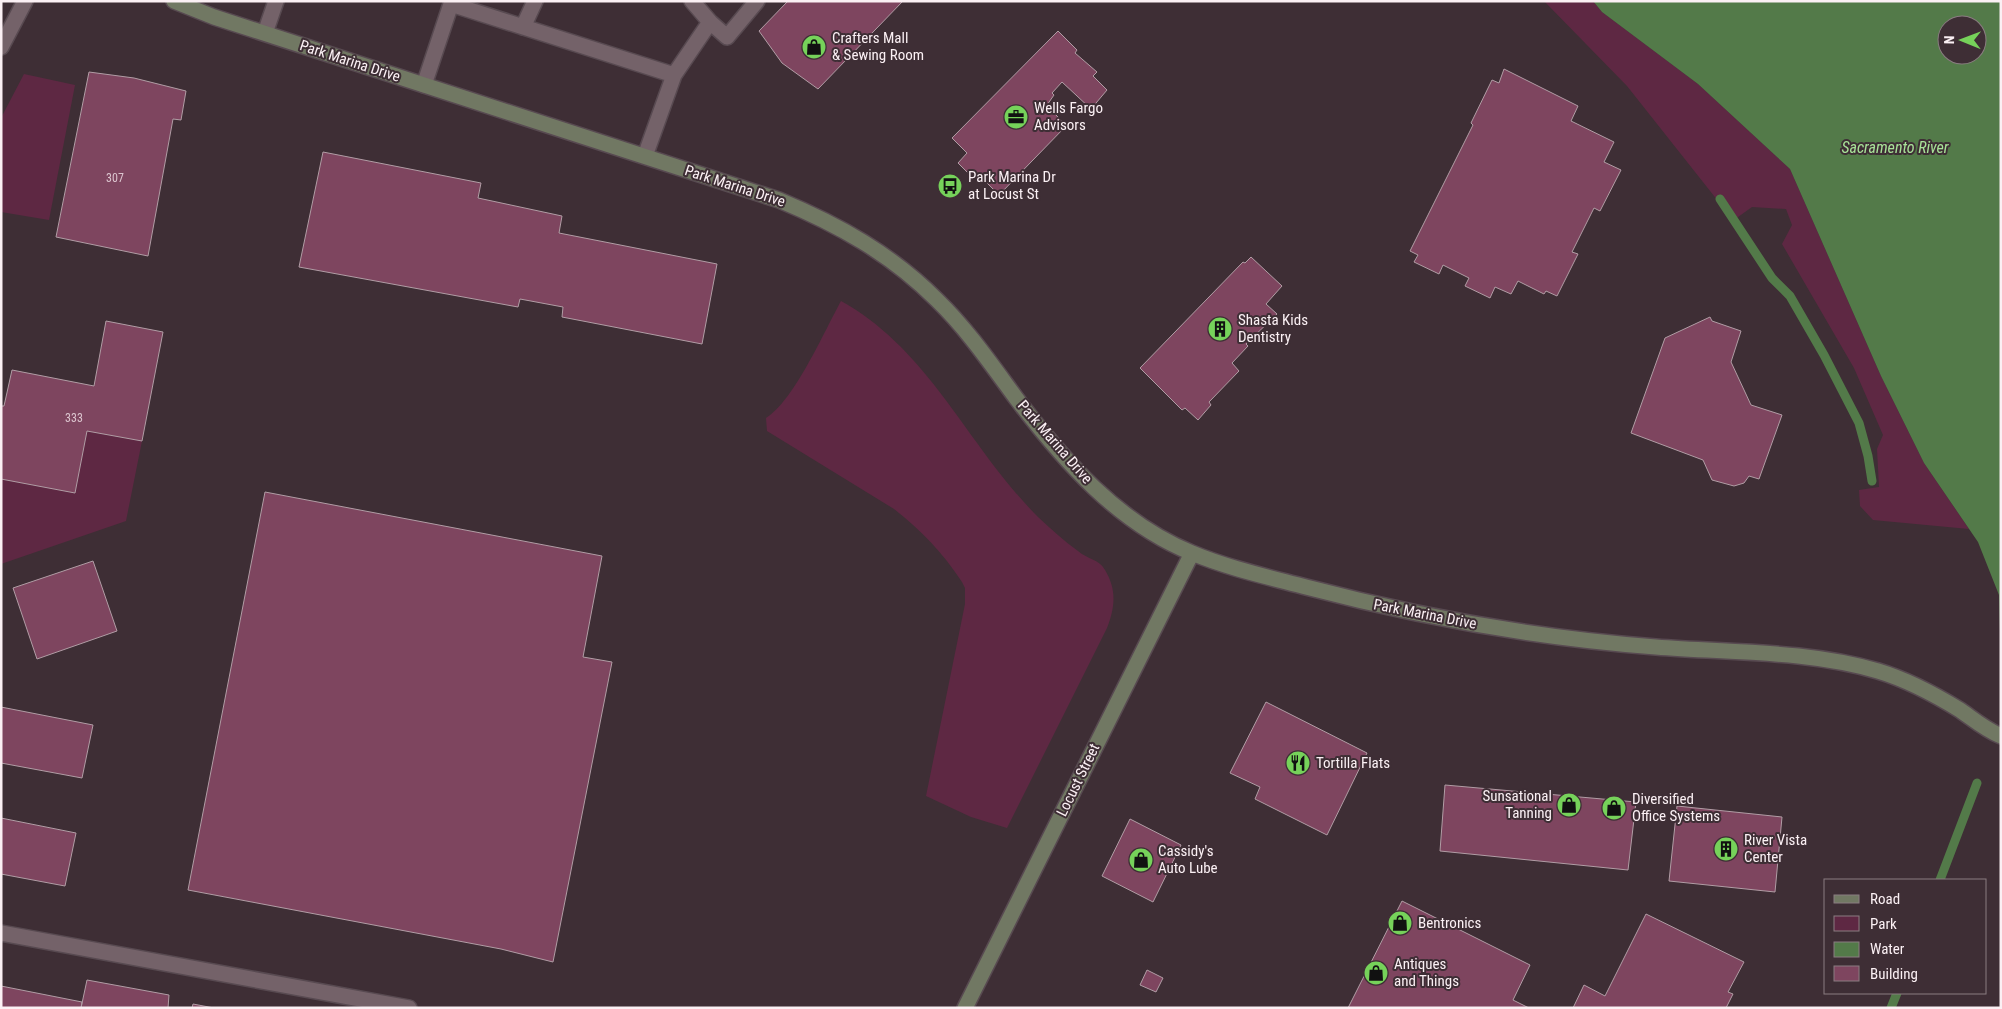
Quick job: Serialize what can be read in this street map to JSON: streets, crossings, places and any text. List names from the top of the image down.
{
  "streets": {
    "main road": ["Park Marina Drive", "Locust Street"]
  },
  "crossings": [
    ["Park Marina Drive", "Locust Street"]
  ],
  "water": ["Sacramento River"],
  "places": {
    "shop": [
      "Crafters Mall & Sewing Room",
      "Sunsational Tanning",
      "Diversified Office Systems",
      "Cassidy's Auto Lube",
      "Bentronics",
      "Antiques and Things"
    ],
    "office": ["Wells Fargo Advisors"],
    "bus stop": ["Park Marina Dr at Locust St"],
    "building": ["Shasta Kids Dentistry", "River Vista Center"],
    "restaurant": ["Tortilla Flats"]
  },
  "house_numbers": ["307", "333"],
  "legend": [
    "Road",
    "Park",
    "Water",
    "Building"
  ],
  "north": "left"
}
